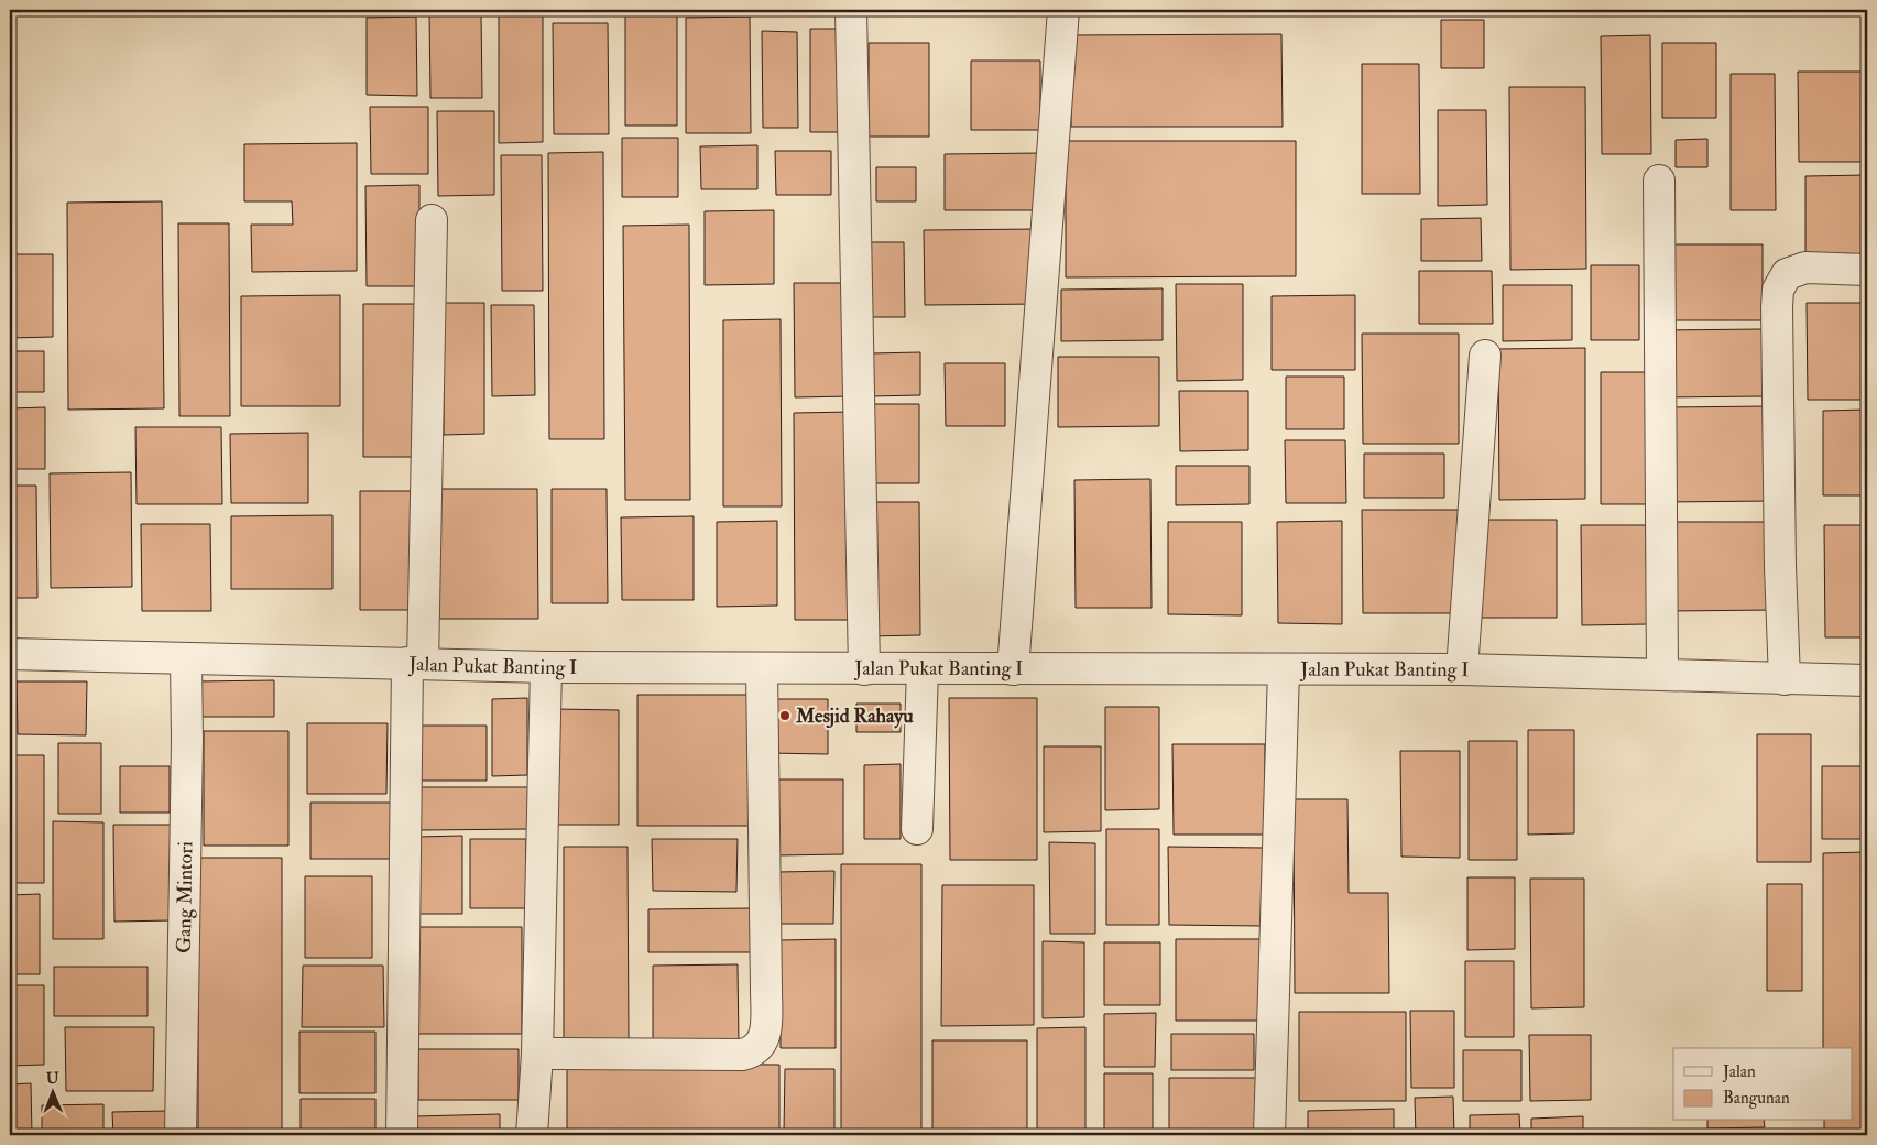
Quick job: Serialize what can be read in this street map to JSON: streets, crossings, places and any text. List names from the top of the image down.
{
  "streets": {
    "street": ["Jalan Pukat Banting I", "Gang Mintori"]
  },
  "crossings": [
    ["Jalan Pukat Banting I", "Gang Mintori"]
  ],
  "places": ["Mesjid Rahayu"],
  "legend": ["Jalan", "Bangunan"],
  "north": "top"
}
